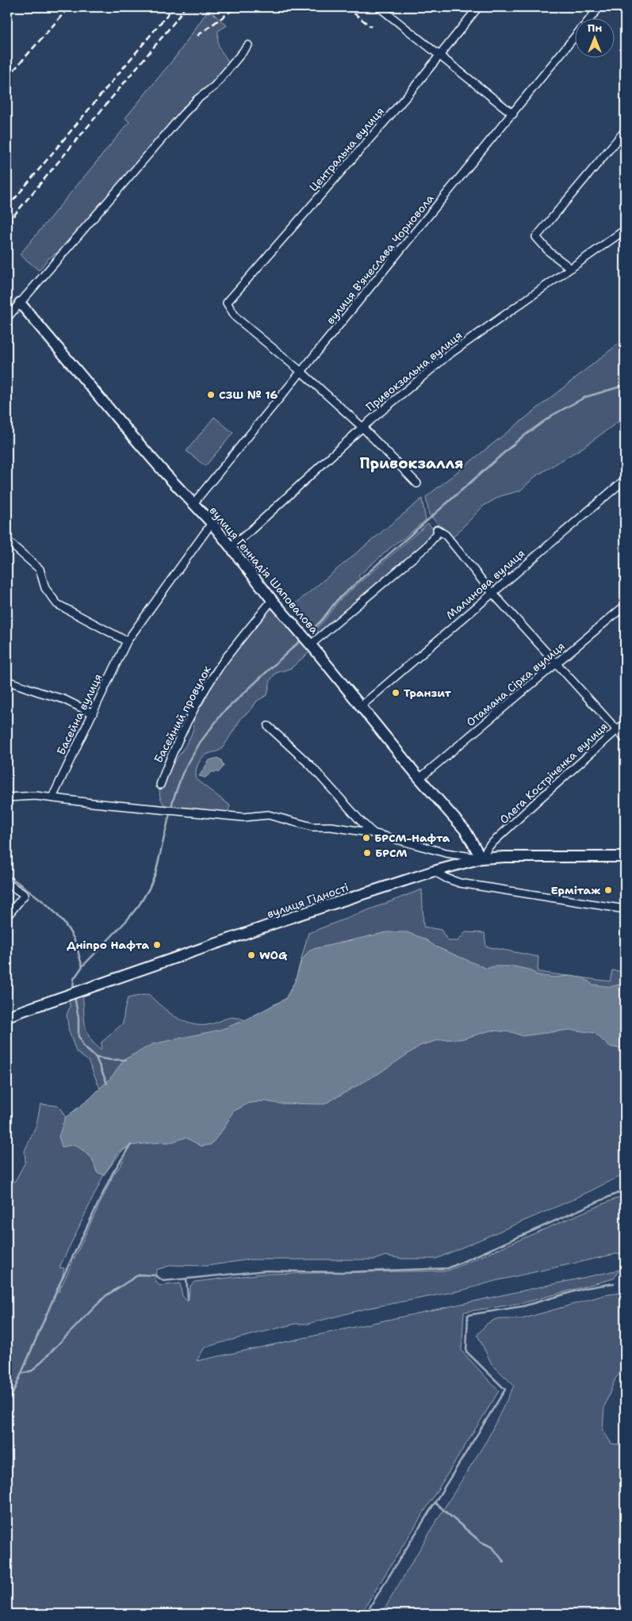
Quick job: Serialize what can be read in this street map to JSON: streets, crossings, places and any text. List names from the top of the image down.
{
  "streets": {
    "street": [
      "Центральна вулиця",
      "вулиця В'ячеслава Чорновола",
      "Привокзальна вулиця",
      "вулиця Геннадія Шаповалова",
      "Малинова вулиця",
      "Отамана Сірка вулиця",
      "Басейна вулиця",
      "Басейний провулок",
      "Олега Костріченка вулиця",
      "вулиця Гідності"
    ]
  },
  "crossings": [
    ["Центральна вулиця", "вулиця В'ячеслава Чорновола"],
    ["вулиця В'ячеслава Чорновола", "вулиця Геннадія Шаповалова"],
    ["Привокзальна вулиця", "вулиця Геннадія Шаповалова"],
    ["вулиця Геннадія Шаповалова", "Малинова вулиця"],
    ["вулиця Геннадія Шаповалова", "Отамана Сірка вулиця"],
    ["вулиця Геннадія Шаповалова", "Басейна вулиця"],
    ["вулиця Геннадія Шаповалова", "Басейний провулок"],
    ["вулиця Геннадія Шаповалова", "Олега Костріченка вулиця"],
    ["вулиця Геннадія Шаповалова", "вулиця Гідності"],
    ["Олега Костріченка вулиця", "вулиця Гідності"]
  ],
  "districts": ["Привокзалля"],
  "places": [
    "СЗШ № 16",
    "Транзит",
    "БРСМ-Нафта",
    "БРСМ",
    "Ермітаж",
    "Дніпро Нафта",
    "WOG"
  ],
  "north": "top"
}
